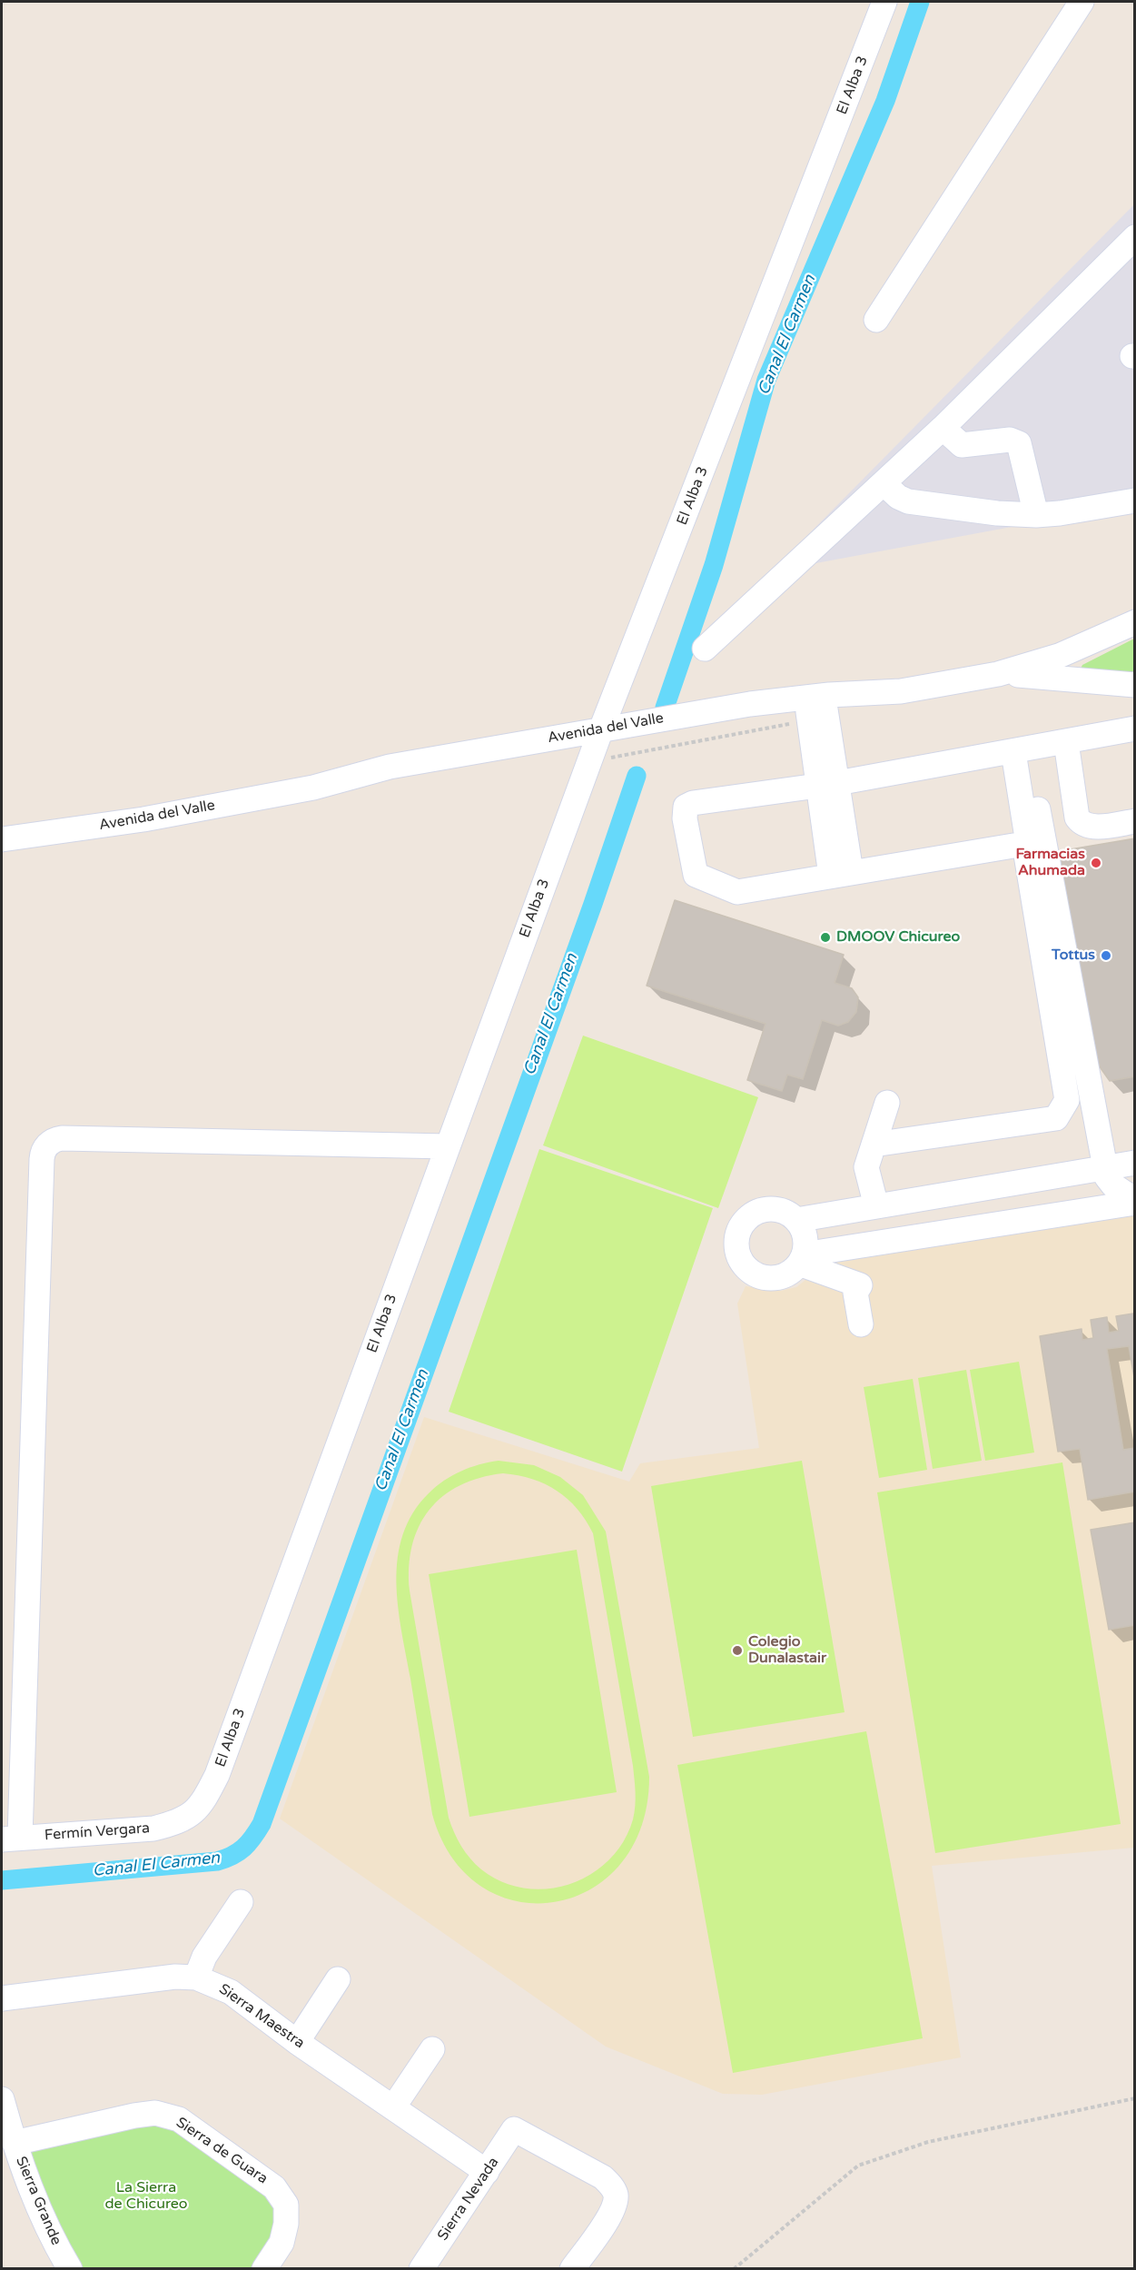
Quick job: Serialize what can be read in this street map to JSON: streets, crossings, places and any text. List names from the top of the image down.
{
  "streets": {
    "street": [
      "El Alba 3",
      "Avenida del Valle",
      "Fermín Vergara",
      "Sierra Maestra",
      "Sierra de Guara",
      "Sierra Nevada",
      "Sierra Grande"
    ]
  },
  "crossings": [
    ["El Alba 3", "Avenida del Valle"],
    ["El Alba 3", "Fermín Vergara"],
    ["Sierra Maestra", "Sierra Nevada"],
    ["Sierra de Guara", "Sierra Grande"]
  ],
  "water": ["Canal El Carmen"],
  "parks": ["La Sierra de Chicureo"],
  "places": [
    "Farmacias Ahumada",
    "DMOOV Chicureo",
    "Tottus",
    "Colegio Dunalastair"
  ]
}
